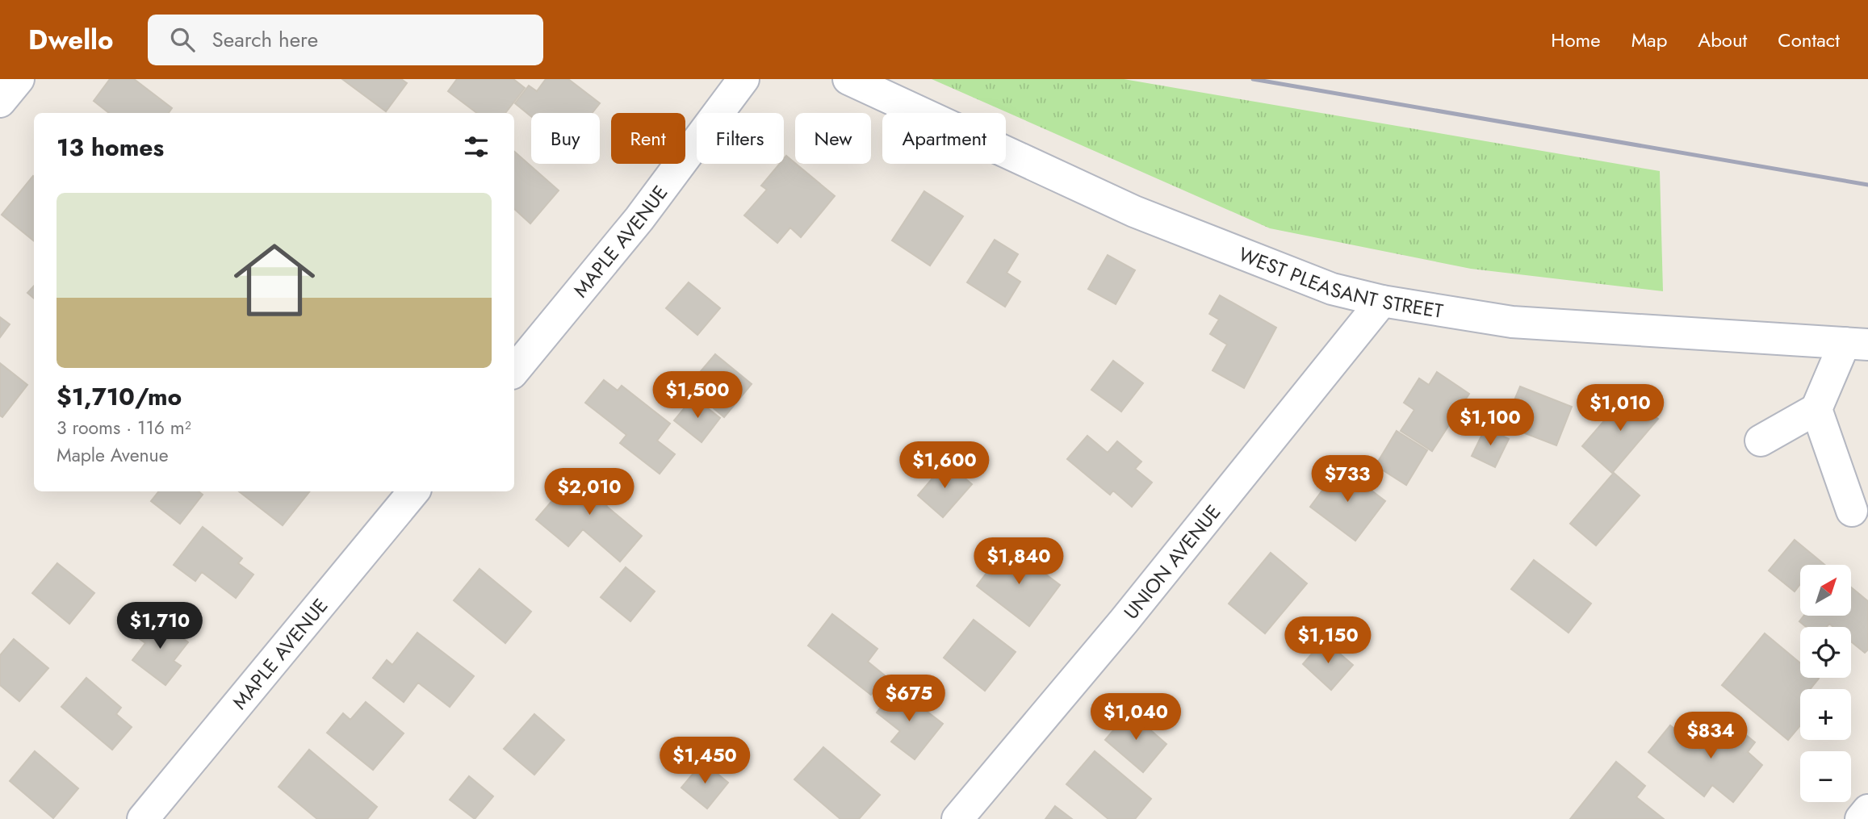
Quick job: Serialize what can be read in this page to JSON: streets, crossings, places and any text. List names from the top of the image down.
{
  "streets": {
    "street": ["MAPLE AVENUE", "WEST PLEASANT STREET", "UNION AVENUE"]
  },
  "crossings": [
    ["WEST PLEASANT STREET", "UNION AVENUE"]
  ],
  "north": "top right",
  "page": {
    "header": "Dwello",
    "search": "Search here",
    "nav": [
      "Home",
      "Map",
      "About",
      "Contact"
    ],
    "chip": [
      "Buy",
      "Rent",
      "Filters",
      "New",
      "Apartment"
    ],
    "heading": "13 homes",
    "list": [
      {
        "name": "$1,710/mo",
        "note": "3 rooms · 116 m² · Maple Avenue"
      }
    ],
    "price": [
      "$1,500",
      "$1,010",
      "$1,100",
      "$1,600",
      "$733",
      "$2,010",
      "$1,840",
      "$1,710",
      "$1,150",
      "$675",
      "$1,040",
      "$834",
      "$1,450"
    ],
    "map_buttons": ["+", "−"]
  }
}
